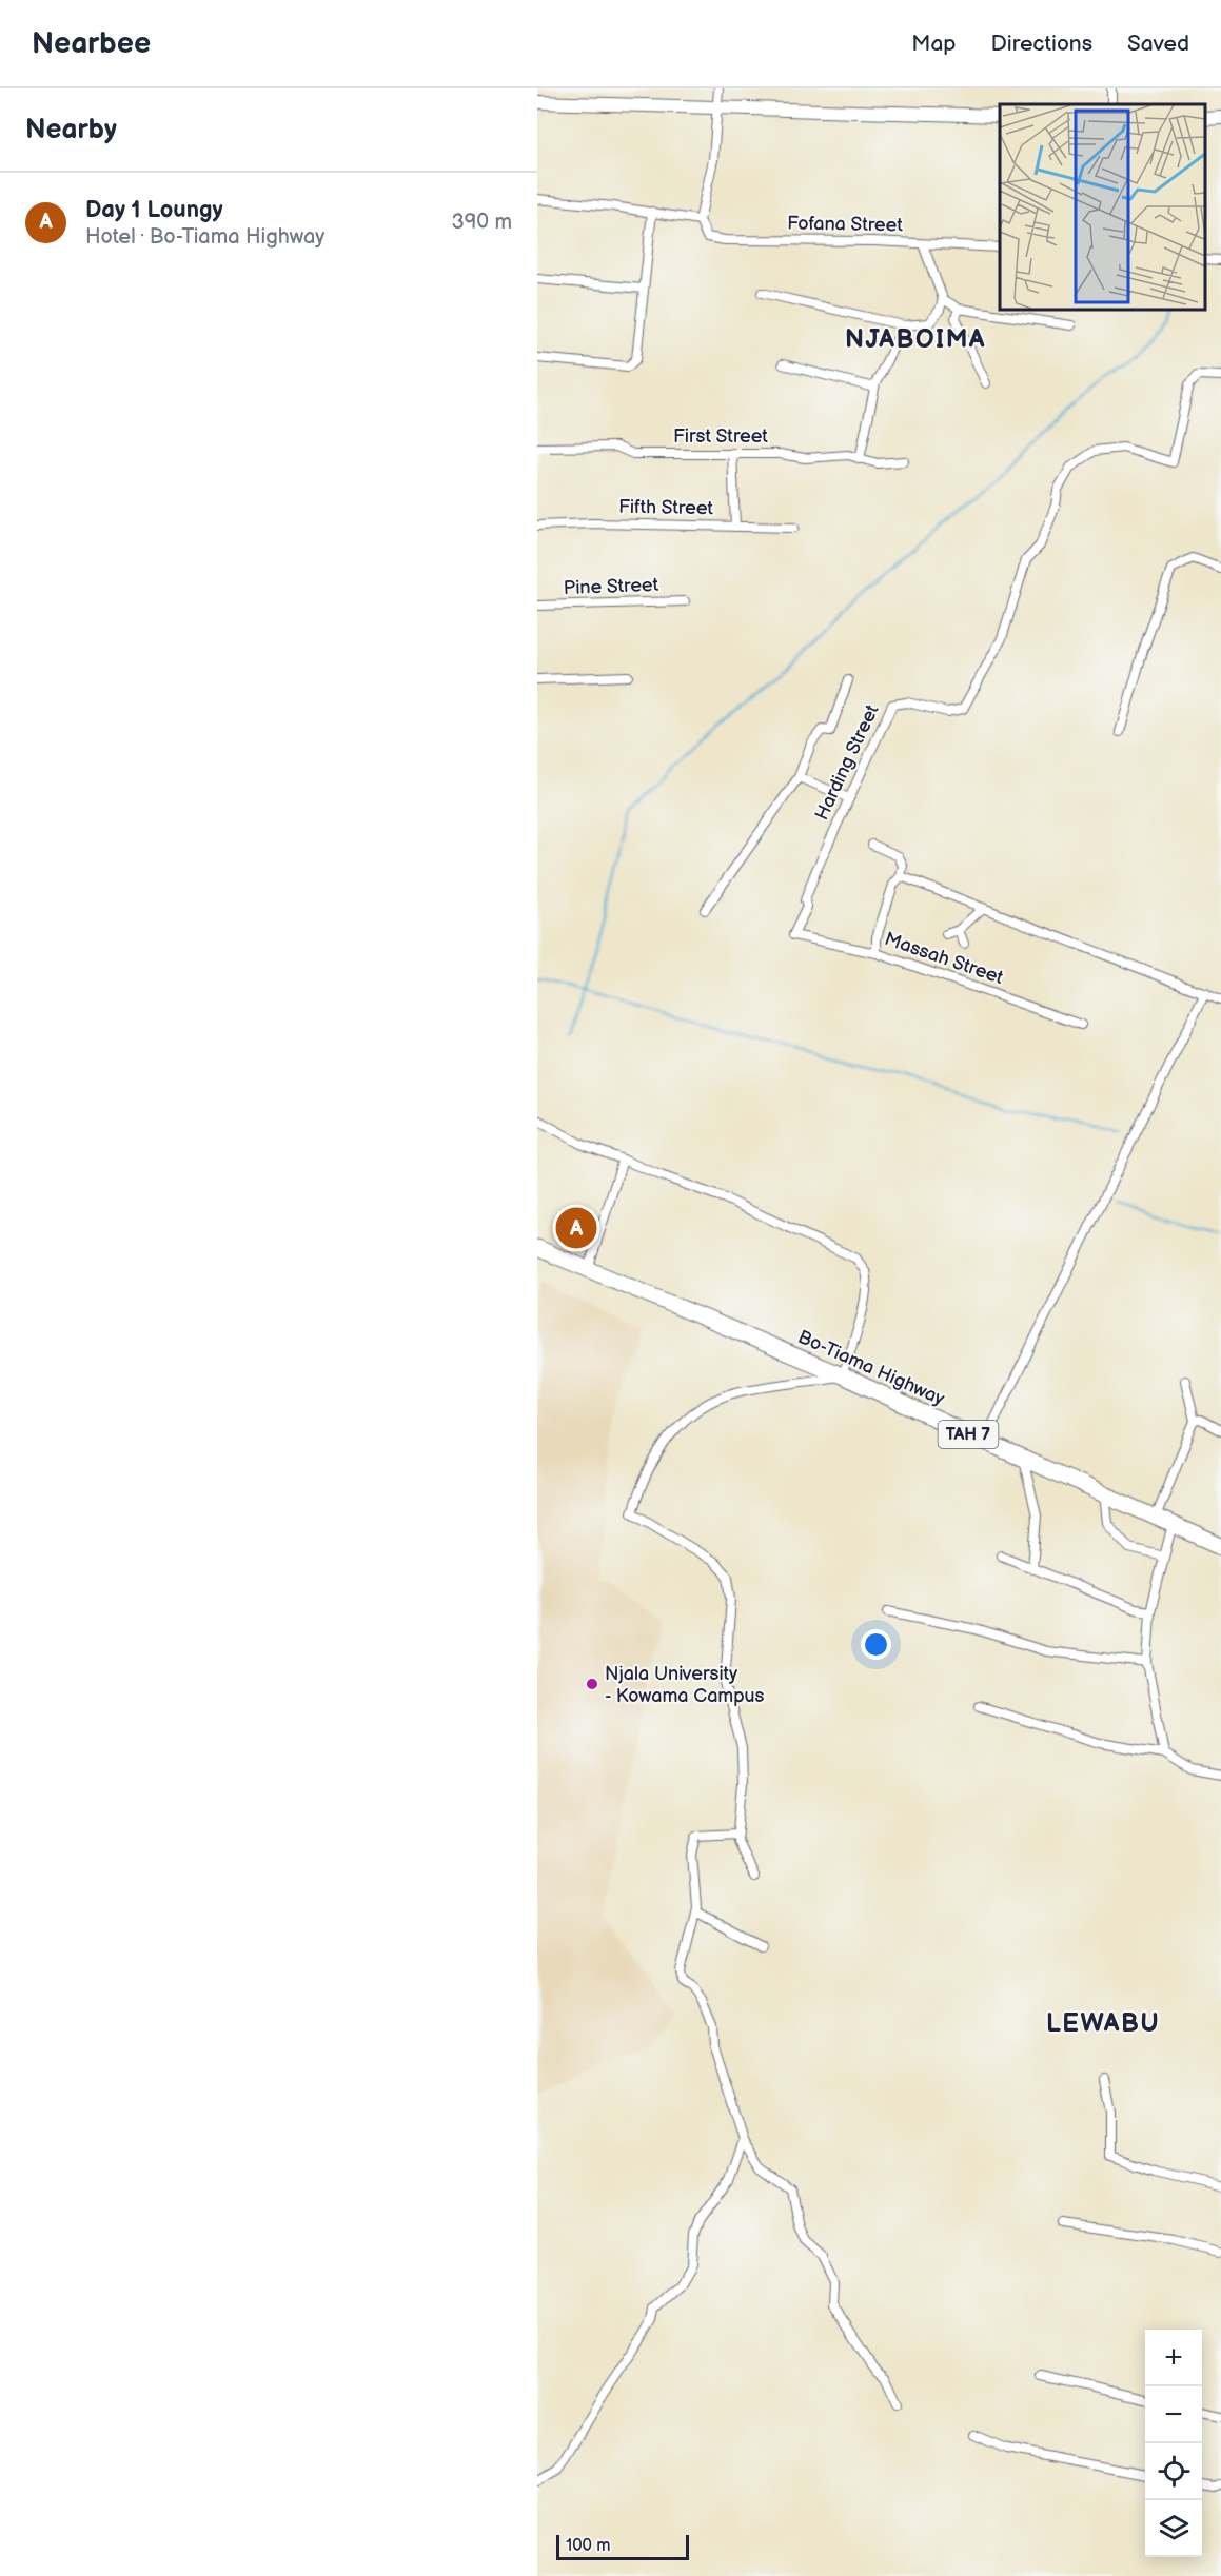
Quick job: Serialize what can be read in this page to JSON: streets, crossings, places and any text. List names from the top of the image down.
{
  "streets": {
    "highway": ["Bo-Tiama Highway", "TAH 7"],
    "street": [
      "Fofana Street",
      "First Street",
      "Fifth Street",
      "Pine Street",
      "Harding Street",
      "Massah Street"
    ]
  },
  "crossings": [
    ["Harding Street", "Massah Street"]
  ],
  "districts": ["NJABOIMA", "LEWABU"],
  "places": ["Njala University - Kowama Campus"],
  "scale_bar": "100 m",
  "page": {
    "header": "Nearbee",
    "nav": ["Map", "Directions", "Saved"],
    "heading": "Nearby",
    "list": [
      {
        "mark": "A",
        "name": "Day 1 Loungy",
        "note": "Hotel · Bo-Tiama Highway",
        "value": "390 m"
      }
    ],
    "pins": "A",
    "map_buttons": ["+", "−"],
    "scale": "100 m"
  }
}
